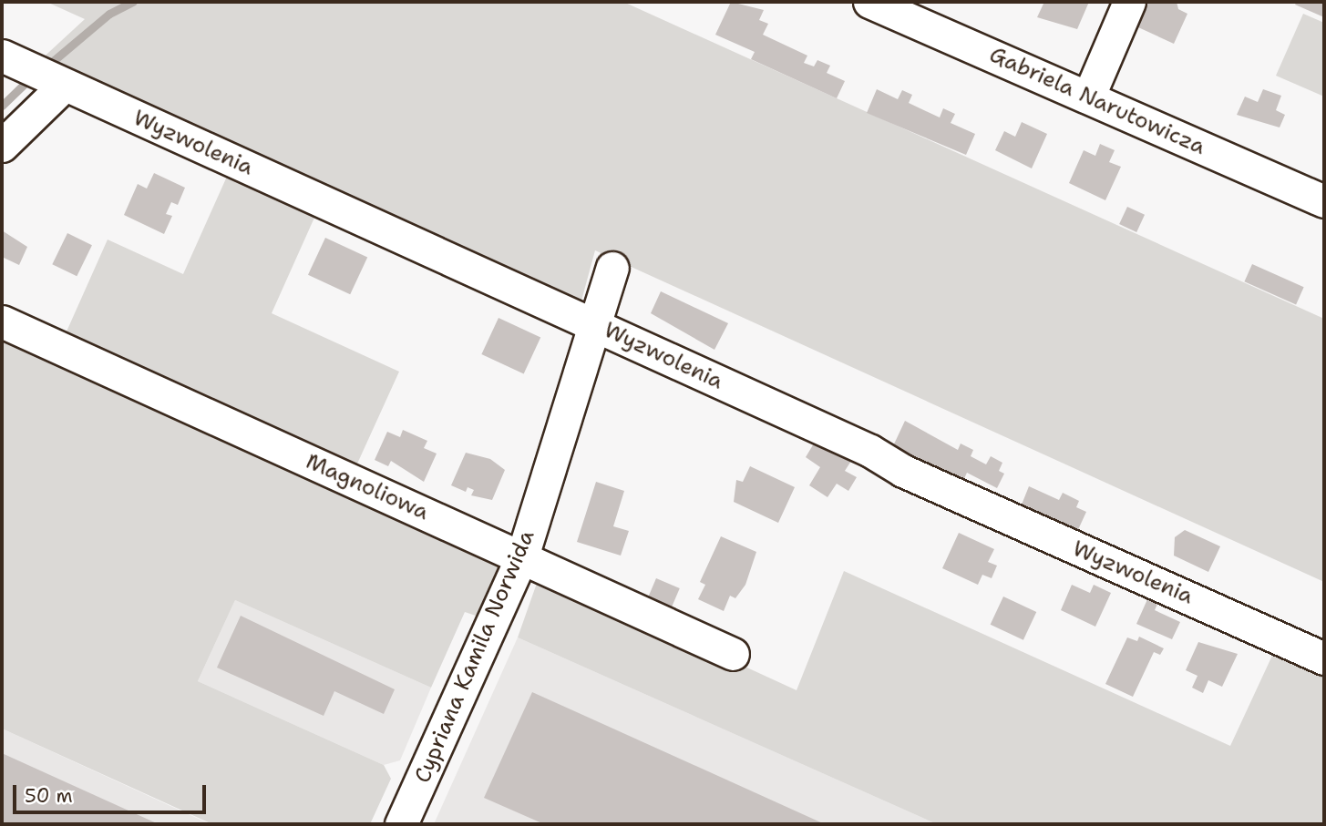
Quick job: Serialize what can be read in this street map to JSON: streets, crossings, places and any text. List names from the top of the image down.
{
  "streets": {
    "street": [
      "Gabriela Narutowicza",
      "Wyzwolenia",
      "Magnoliowa",
      "Cypriana Kamila Norwida"
    ]
  },
  "crossings": [
    ["Wyzwolenia", "Cypriana Kamila Norwida"],
    ["Magnoliowa", "Cypriana Kamila Norwida"]
  ],
  "scale_bar": "50 m"
}
